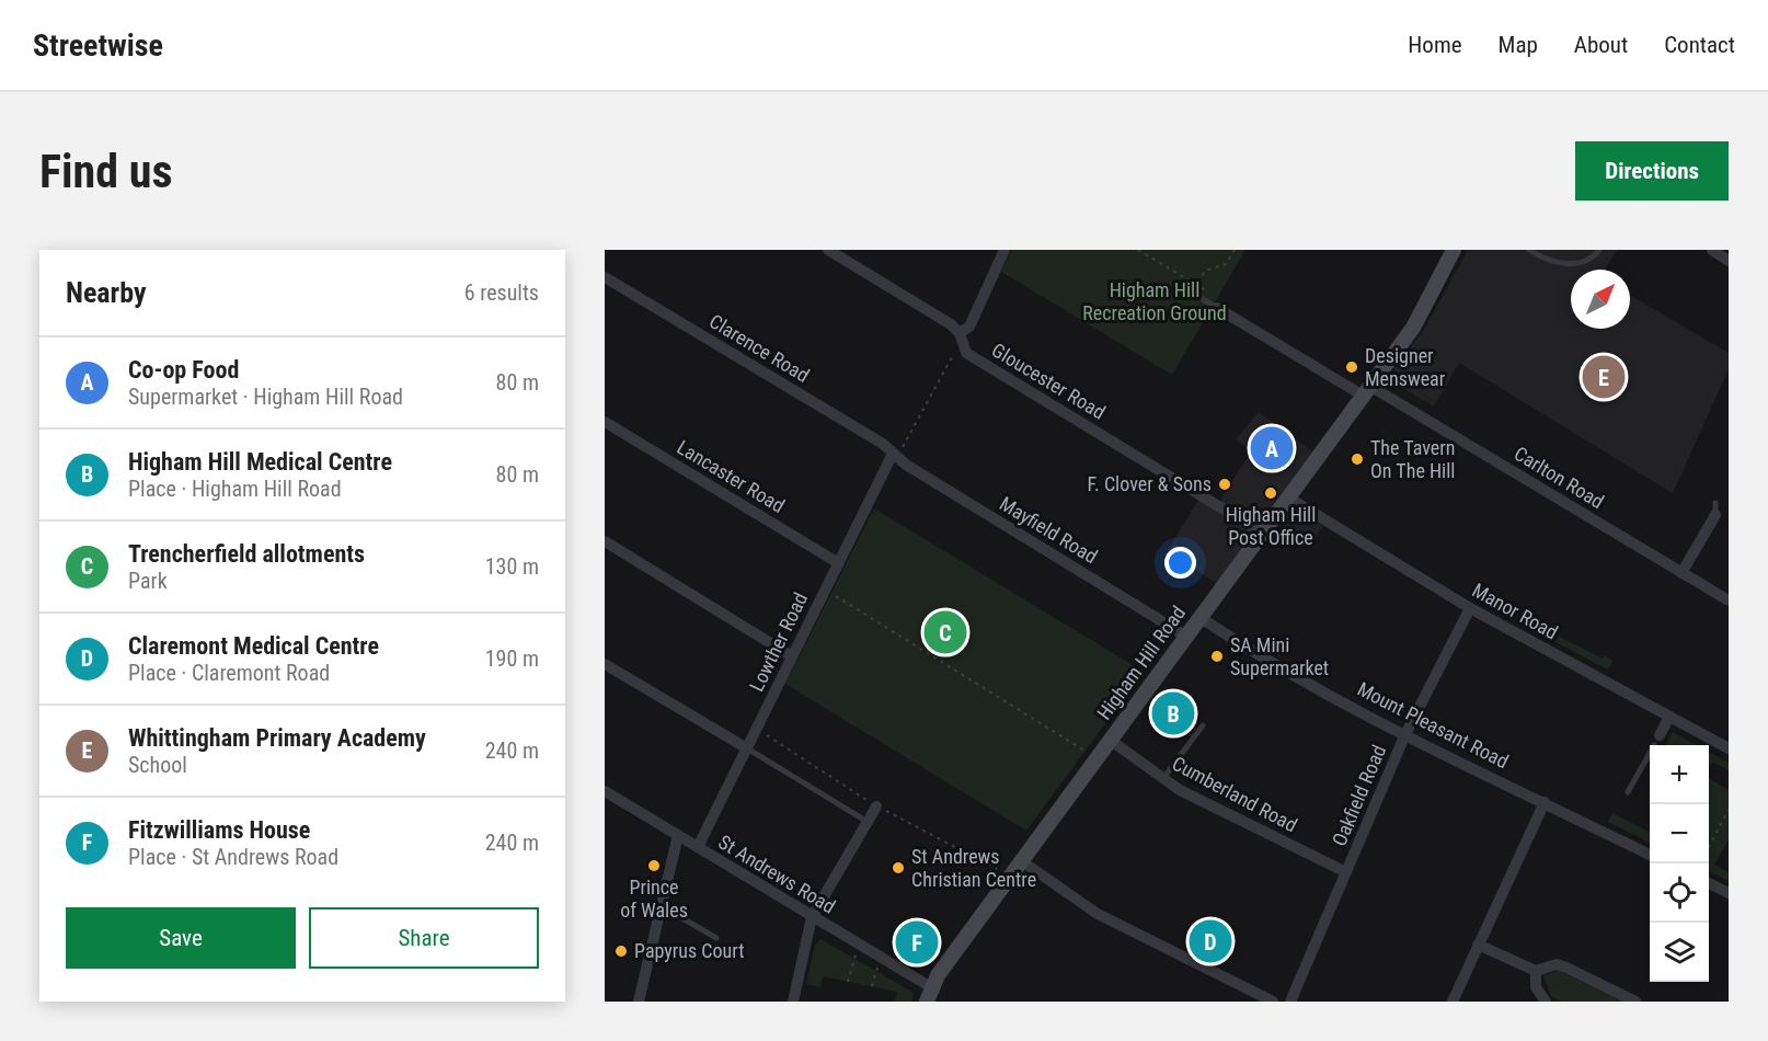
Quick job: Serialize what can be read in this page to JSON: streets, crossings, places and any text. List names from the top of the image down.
{
  "streets": {
    "street": [
      "Clarence Road",
      "Gloucester Road",
      "Lancaster Road",
      "Carlton Road",
      "Mayfield Road",
      "Manor Road",
      "Lowther Road",
      "Higham Hill Road",
      "Mount Pleasant Road",
      "Cumberland Road",
      "Oakfield Road",
      "St Andrews Road"
    ]
  },
  "crossings": [
    ["Clarence Road", "Mayfield Road"],
    ["Clarence Road", "Lowther Road"],
    ["Gloucester Road", "Higham Hill Road"],
    ["Lancaster Road", "Lowther Road"],
    ["Carlton Road", "Higham Hill Road"],
    ["Mayfield Road", "Lowther Road"],
    ["Mayfield Road", "Higham Hill Road"],
    ["Manor Road", "Higham Hill Road"],
    ["Manor Road", "Oakfield Road"],
    ["Lowther Road", "St Andrews Road"],
    ["Higham Hill Road", "Mount Pleasant Road"],
    ["Higham Hill Road", "Cumberland Road"],
    ["Higham Hill Road", "St Andrews Road"],
    ["Mount Pleasant Road", "Oakfield Road"],
    ["Cumberland Road", "Oakfield Road"]
  ],
  "parks": ["Higham Hill Recreation Ground"],
  "places": [
    "Designer Menswear",
    "The Tavern On The Hill",
    "F. Clover & Sons",
    "Higham Hill Post Office",
    "SA Mini Supermarket",
    "Prince of Wales",
    "St Andrews Christian Centre",
    "Papyrus Court"
  ],
  "north": "top right",
  "page": {
    "header": "Streetwise",
    "nav": [
      "Home",
      "Map",
      "About",
      "Contact"
    ],
    "buttons": [
      "Directions",
      ["Save", "Share"]
    ],
    "title": "Find us",
    "heading": ["Nearby", "6 results"],
    "list": [
      {
        "mark": "A",
        "name": "Co-op Food",
        "note": "Supermarket · Higham Hill Road",
        "value": "80 m"
      },
      {
        "mark": "B",
        "name": "Higham Hill Medical Centre",
        "note": "Place · Higham Hill Road",
        "value": "80 m"
      },
      {
        "mark": "C",
        "name": "Trencherfield allotments",
        "note": "Park",
        "value": "130 m"
      },
      {
        "mark": "D",
        "name": "Claremont Medical Centre",
        "note": "Place · Claremont Road",
        "value": "190 m"
      },
      {
        "mark": "E",
        "name": "Whittingham Primary Academy",
        "note": "School",
        "value": "240 m"
      },
      {
        "mark": "F",
        "name": "Fitzwilliams House",
        "note": "Place · St Andrews Road",
        "value": "240 m"
      }
    ],
    "pins": [
      "E",
      "A",
      "C",
      "B",
      "D",
      "F"
    ],
    "map_buttons": ["+", "−"]
  }
}
